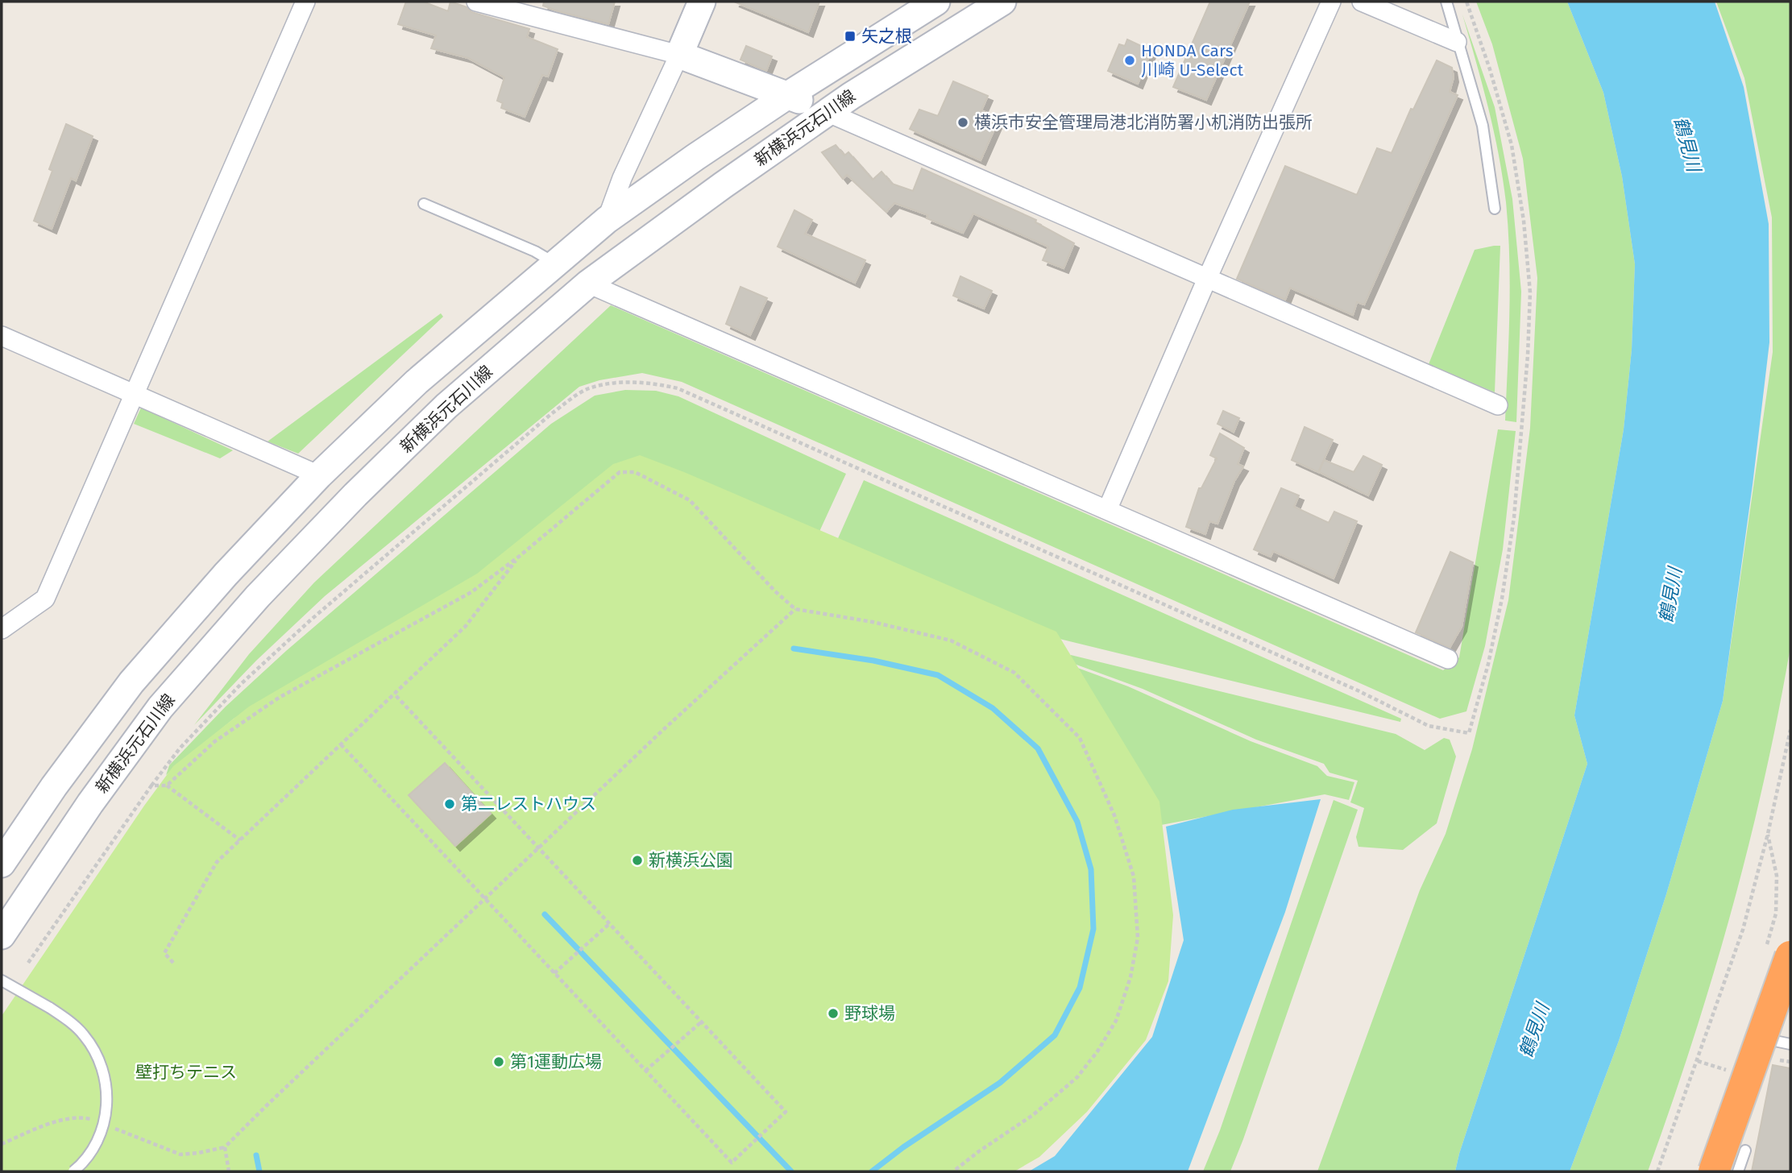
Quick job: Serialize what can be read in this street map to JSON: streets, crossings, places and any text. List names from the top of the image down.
{
  "streets": {
    "street": ["新横浜元石川線"]
  },
  "water": ["鶴見川"],
  "parks": ["壁打ちテニス"],
  "places": {
    "transit": ["矢之根"],
    "other": [
      "HONDA Cars 川崎 U-Select",
      "横浜市安全管理局港北消防署小机消防出張所",
      "第二レストハウス",
      "新横浜公園",
      "野球場",
      "第1運動広場"
    ]
  }
}
